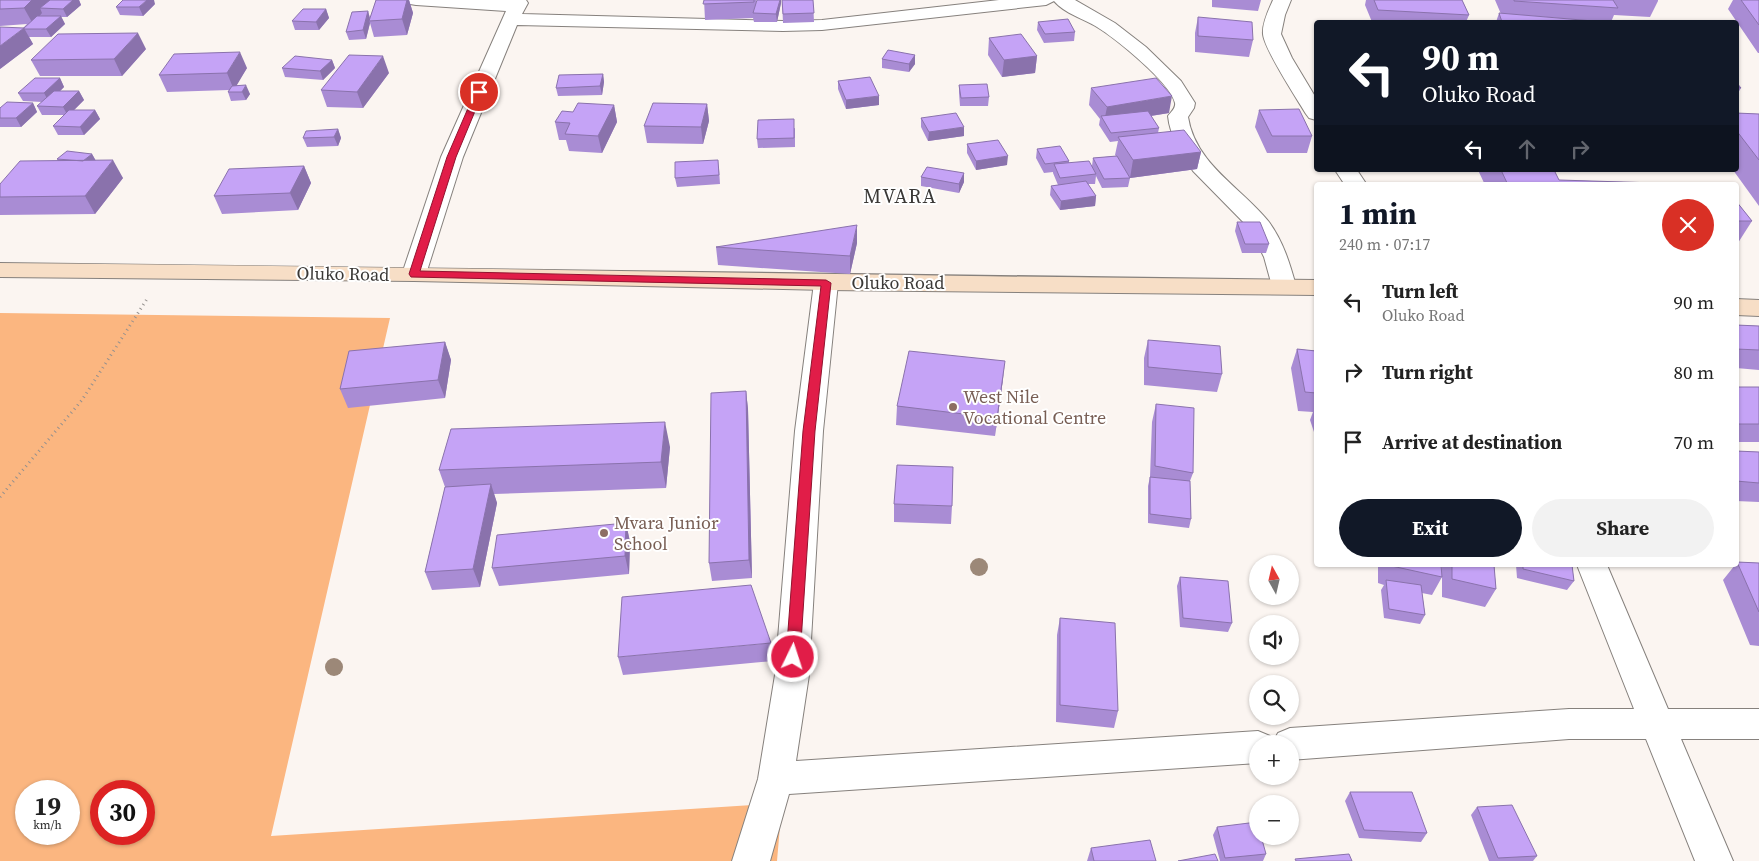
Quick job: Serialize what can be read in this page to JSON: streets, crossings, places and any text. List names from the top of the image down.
{
  "streets": {
    "main road": ["Oluko Road"]
  },
  "districts": ["MVARA"],
  "places": ["West Nile Vocational Centre", "Mvara Junior School"],
  "north": "top",
  "page": {
    "turn": ["90 m", "Oluko Road"],
    "heading": ["1 min", "240 m · 07:17"],
    "list": [
      {
        "name": "Turn left",
        "note": "Oluko Road",
        "value": "90 m"
      },
      {
        "name": "Turn right",
        "value": "80 m"
      },
      {
        "name": "Arrive at destination",
        "value": "70 m"
      }
    ],
    "buttons": ["Exit", "Share"],
    "map_buttons": ["+", "−"],
    "speed": "19 km/h",
    "limit": "30"
  }
}
